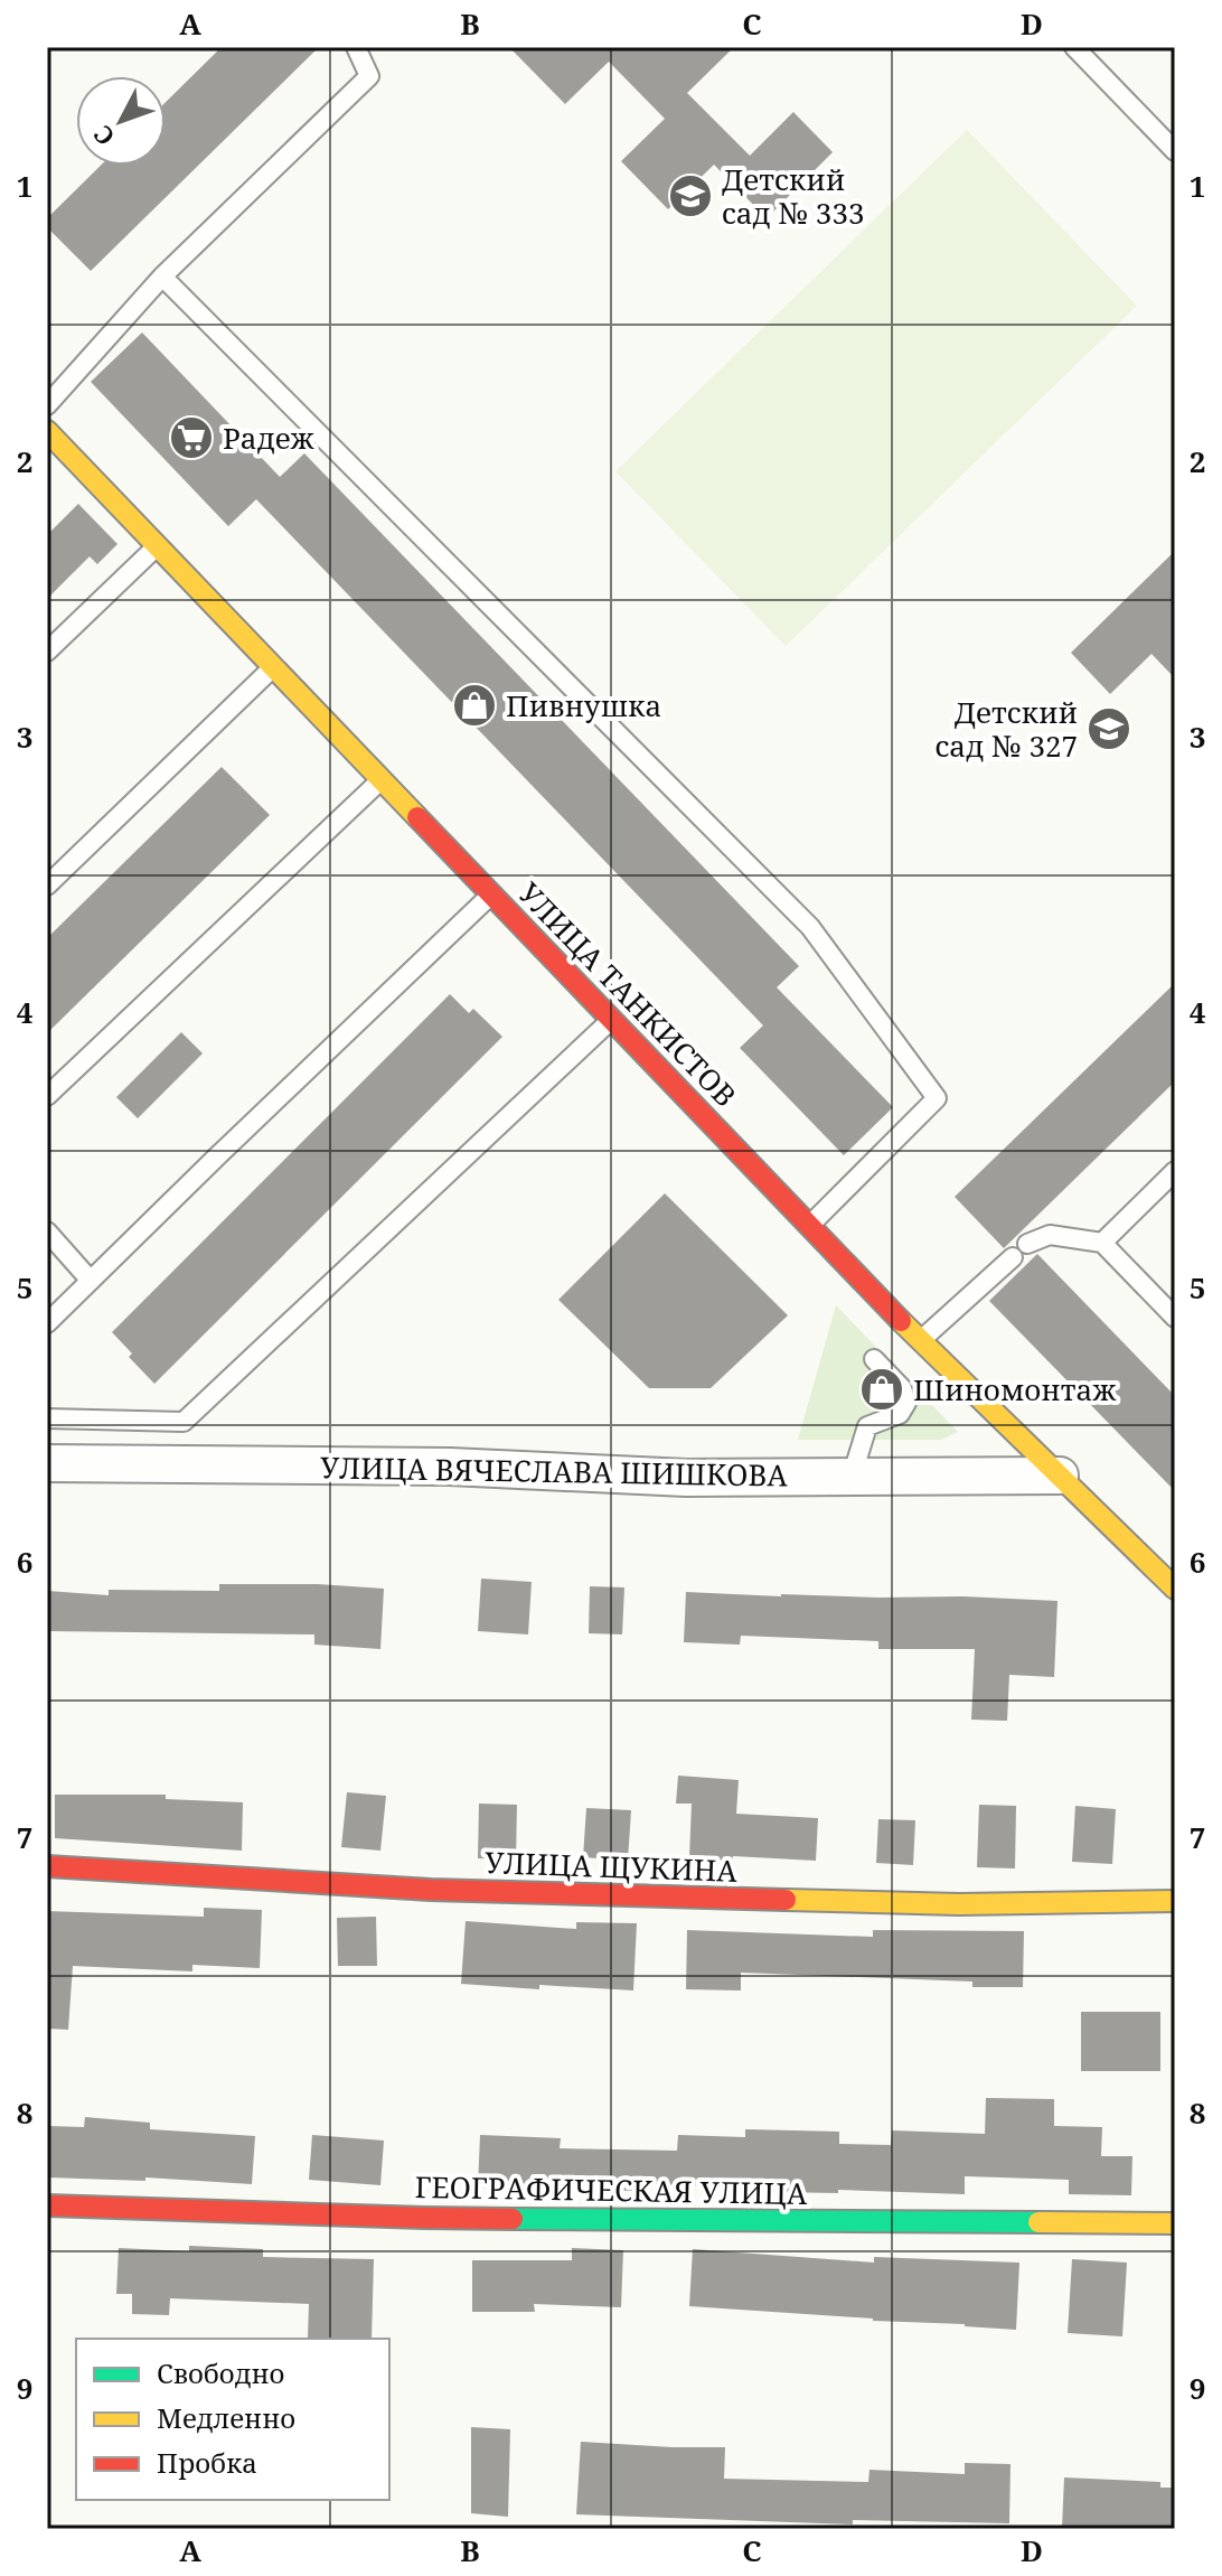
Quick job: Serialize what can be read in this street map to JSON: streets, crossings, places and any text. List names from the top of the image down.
{
  "streets": {
    "street": [
      "УЛИЦА ТАНКИСТОВ",
      "УЛИЦА ВЯЧЕСЛАВА ШИШКОВА",
      "УЛИЦА ЩУКИНА",
      "ГЕОГРАФИЧЕСКАЯ УЛИЦА"
    ]
  },
  "crossings": [
    ["УЛИЦА ТАНКИСТОВ", "УЛИЦА ВЯЧЕСЛАВА ШИШКОВА"]
  ],
  "places": {
    "school or university": ["Детский сад № 333", "Детский сад № 327"],
    "supermarket": ["Радеж"],
    "shop": ["Пивнушка", "Шиномонтаж"]
  },
  "legend": ["Свободно", "Медленно", "Пробка"],
  "north": "bottom left",
  "grid": {
    "columns": [
      "A",
      "B",
      "C",
      "D"
    ],
    "rows": [
      "1",
      "2",
      "3",
      "4",
      "5",
      "6",
      "7",
      "8",
      "9"
    ]
  }
}
